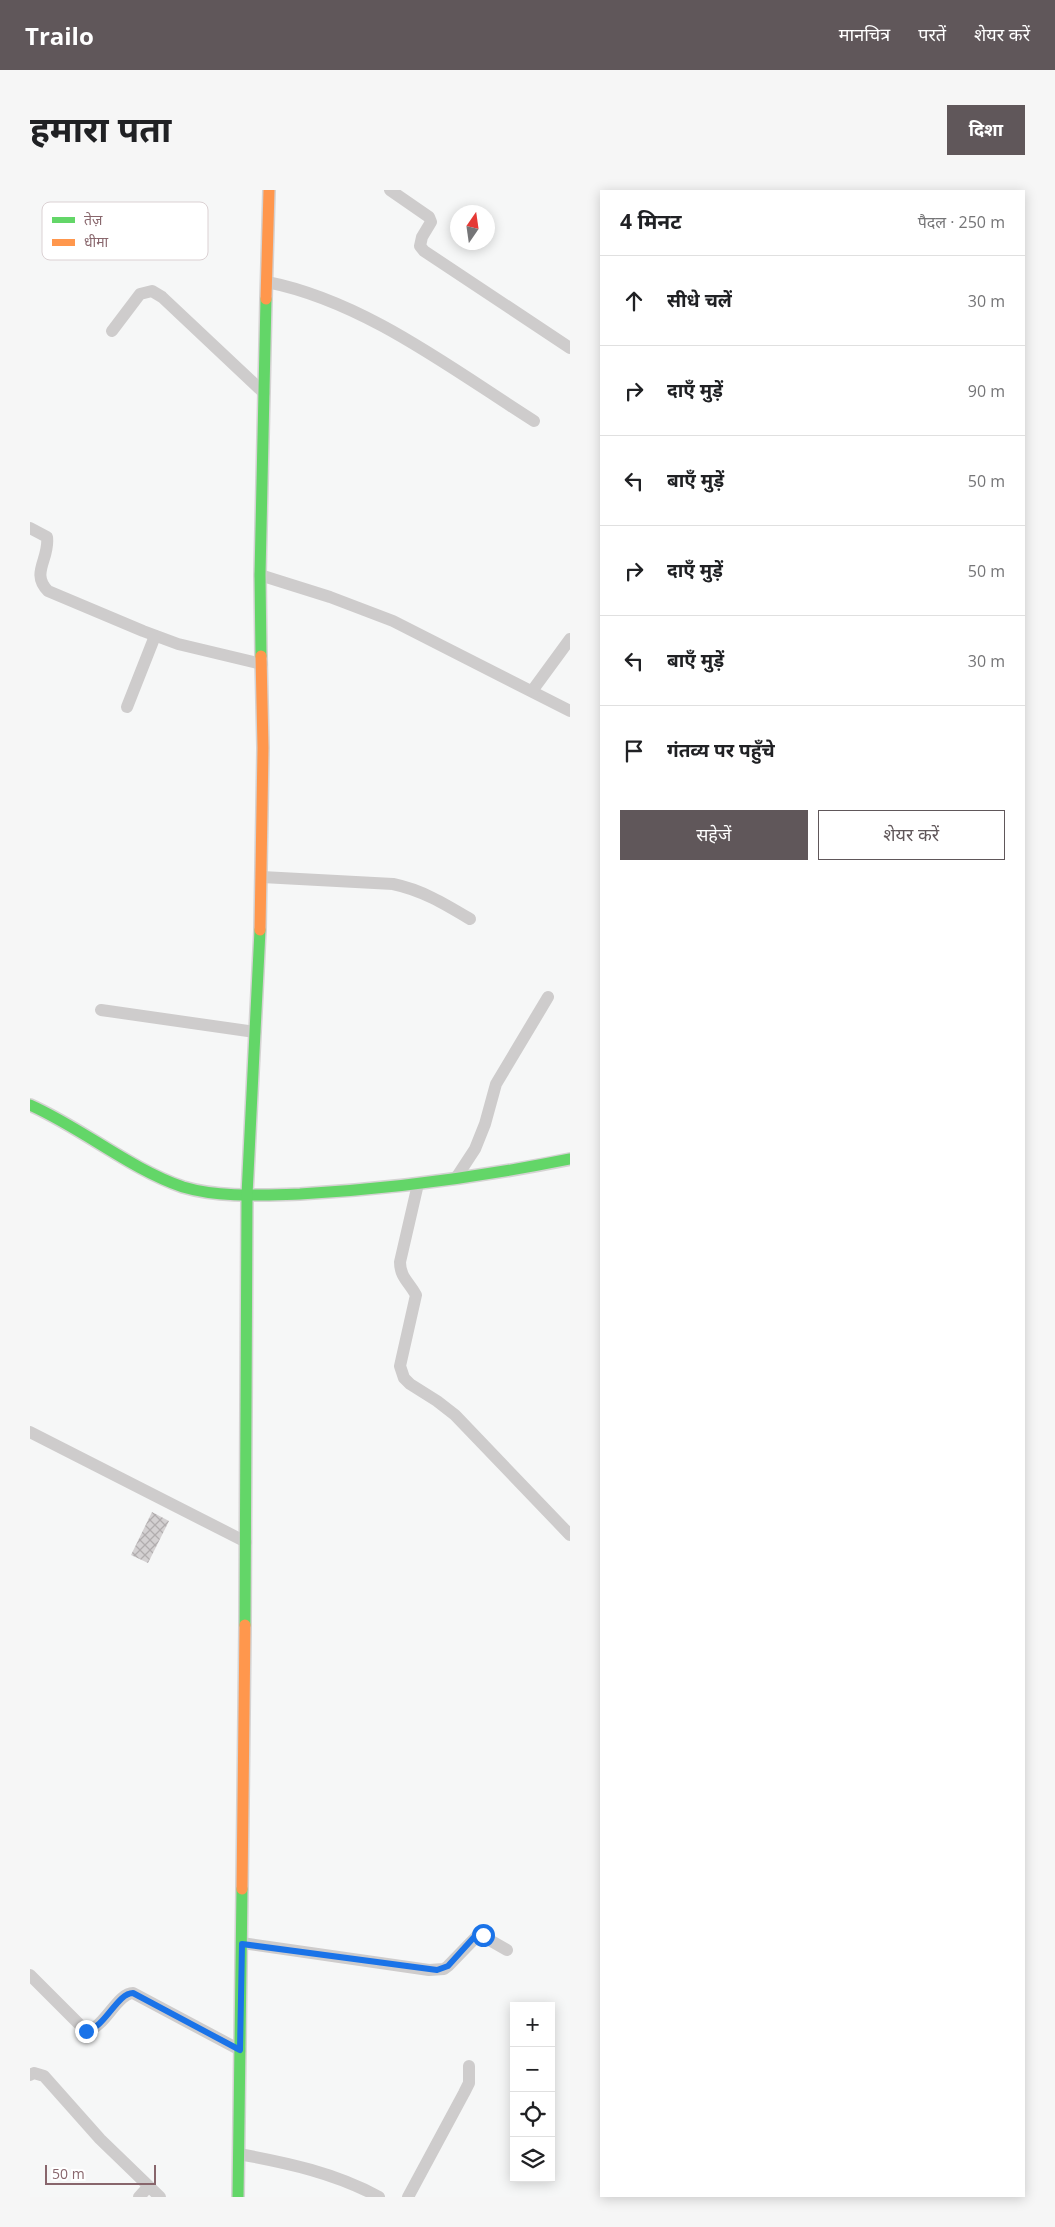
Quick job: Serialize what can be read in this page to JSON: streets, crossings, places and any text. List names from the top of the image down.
{
  "legend": ["तेज़", "धीमा"],
  "scale_bar": "50 m",
  "north": "top",
  "page": {
    "header": "Trailo",
    "nav": ["मानचित्र", "परतें", "शेयर करें"],
    "title": "हमारा पता",
    "buttons": [
      "दिशा",
      ["सहेजें", "शेयर करें"]
    ],
    "heading": ["4 मिनट", "पैदल · 250 m"],
    "list": [
      ["सीधे चलें", "30 m"],
      ["दाएँ मुड़ें", "90 m"],
      ["बाएँ मुड़ें", "50 m"],
      ["दाएँ मुड़ें", "50 m"],
      ["बाएँ मुड़ें", "30 m"],
      "गंतव्य पर पहुँचे"
    ],
    "map_buttons": ["+", "−"],
    "scale": "50 m"
  }
}
